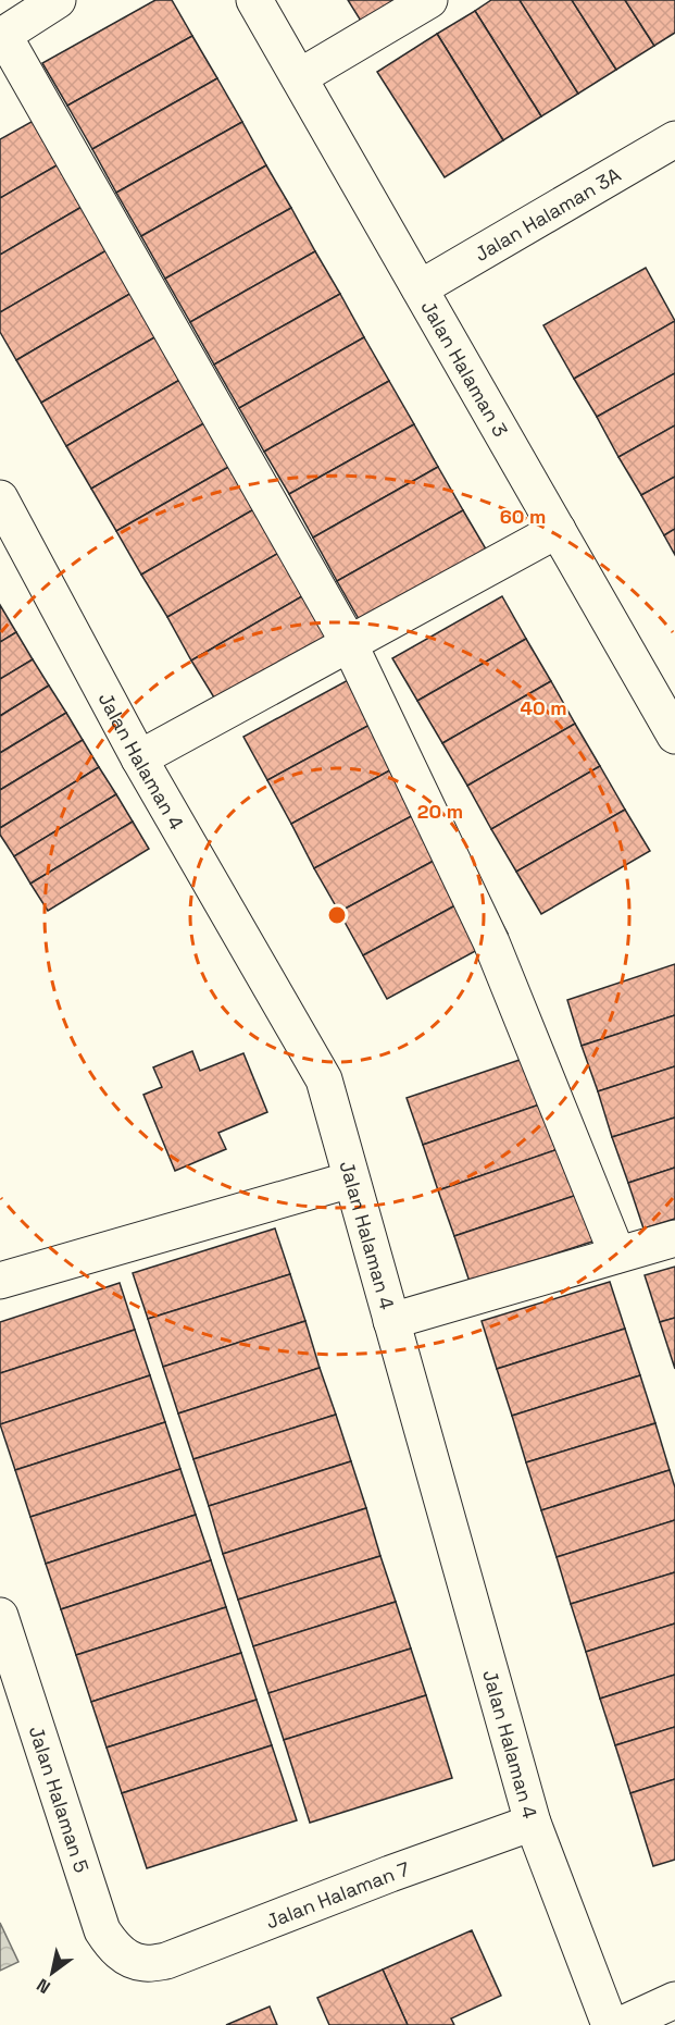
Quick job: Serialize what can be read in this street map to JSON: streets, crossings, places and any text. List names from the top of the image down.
{
  "streets": {
    "street": [
      "Jalan Halaman 3A",
      "Jalan Halaman 3",
      "Jalan Halaman 4",
      "Jalan Halaman 5",
      "Jalan Halaman 7"
    ]
  },
  "crossings": [
    ["Jalan Halaman 3A", "Jalan Halaman 3"],
    ["Jalan Halaman 4", "Jalan Halaman 7"],
    ["Jalan Halaman 5", "Jalan Halaman 7"]
  ],
  "north": "bottom left",
  "rings": ["60 m", "40 m", "20 m"]
}
